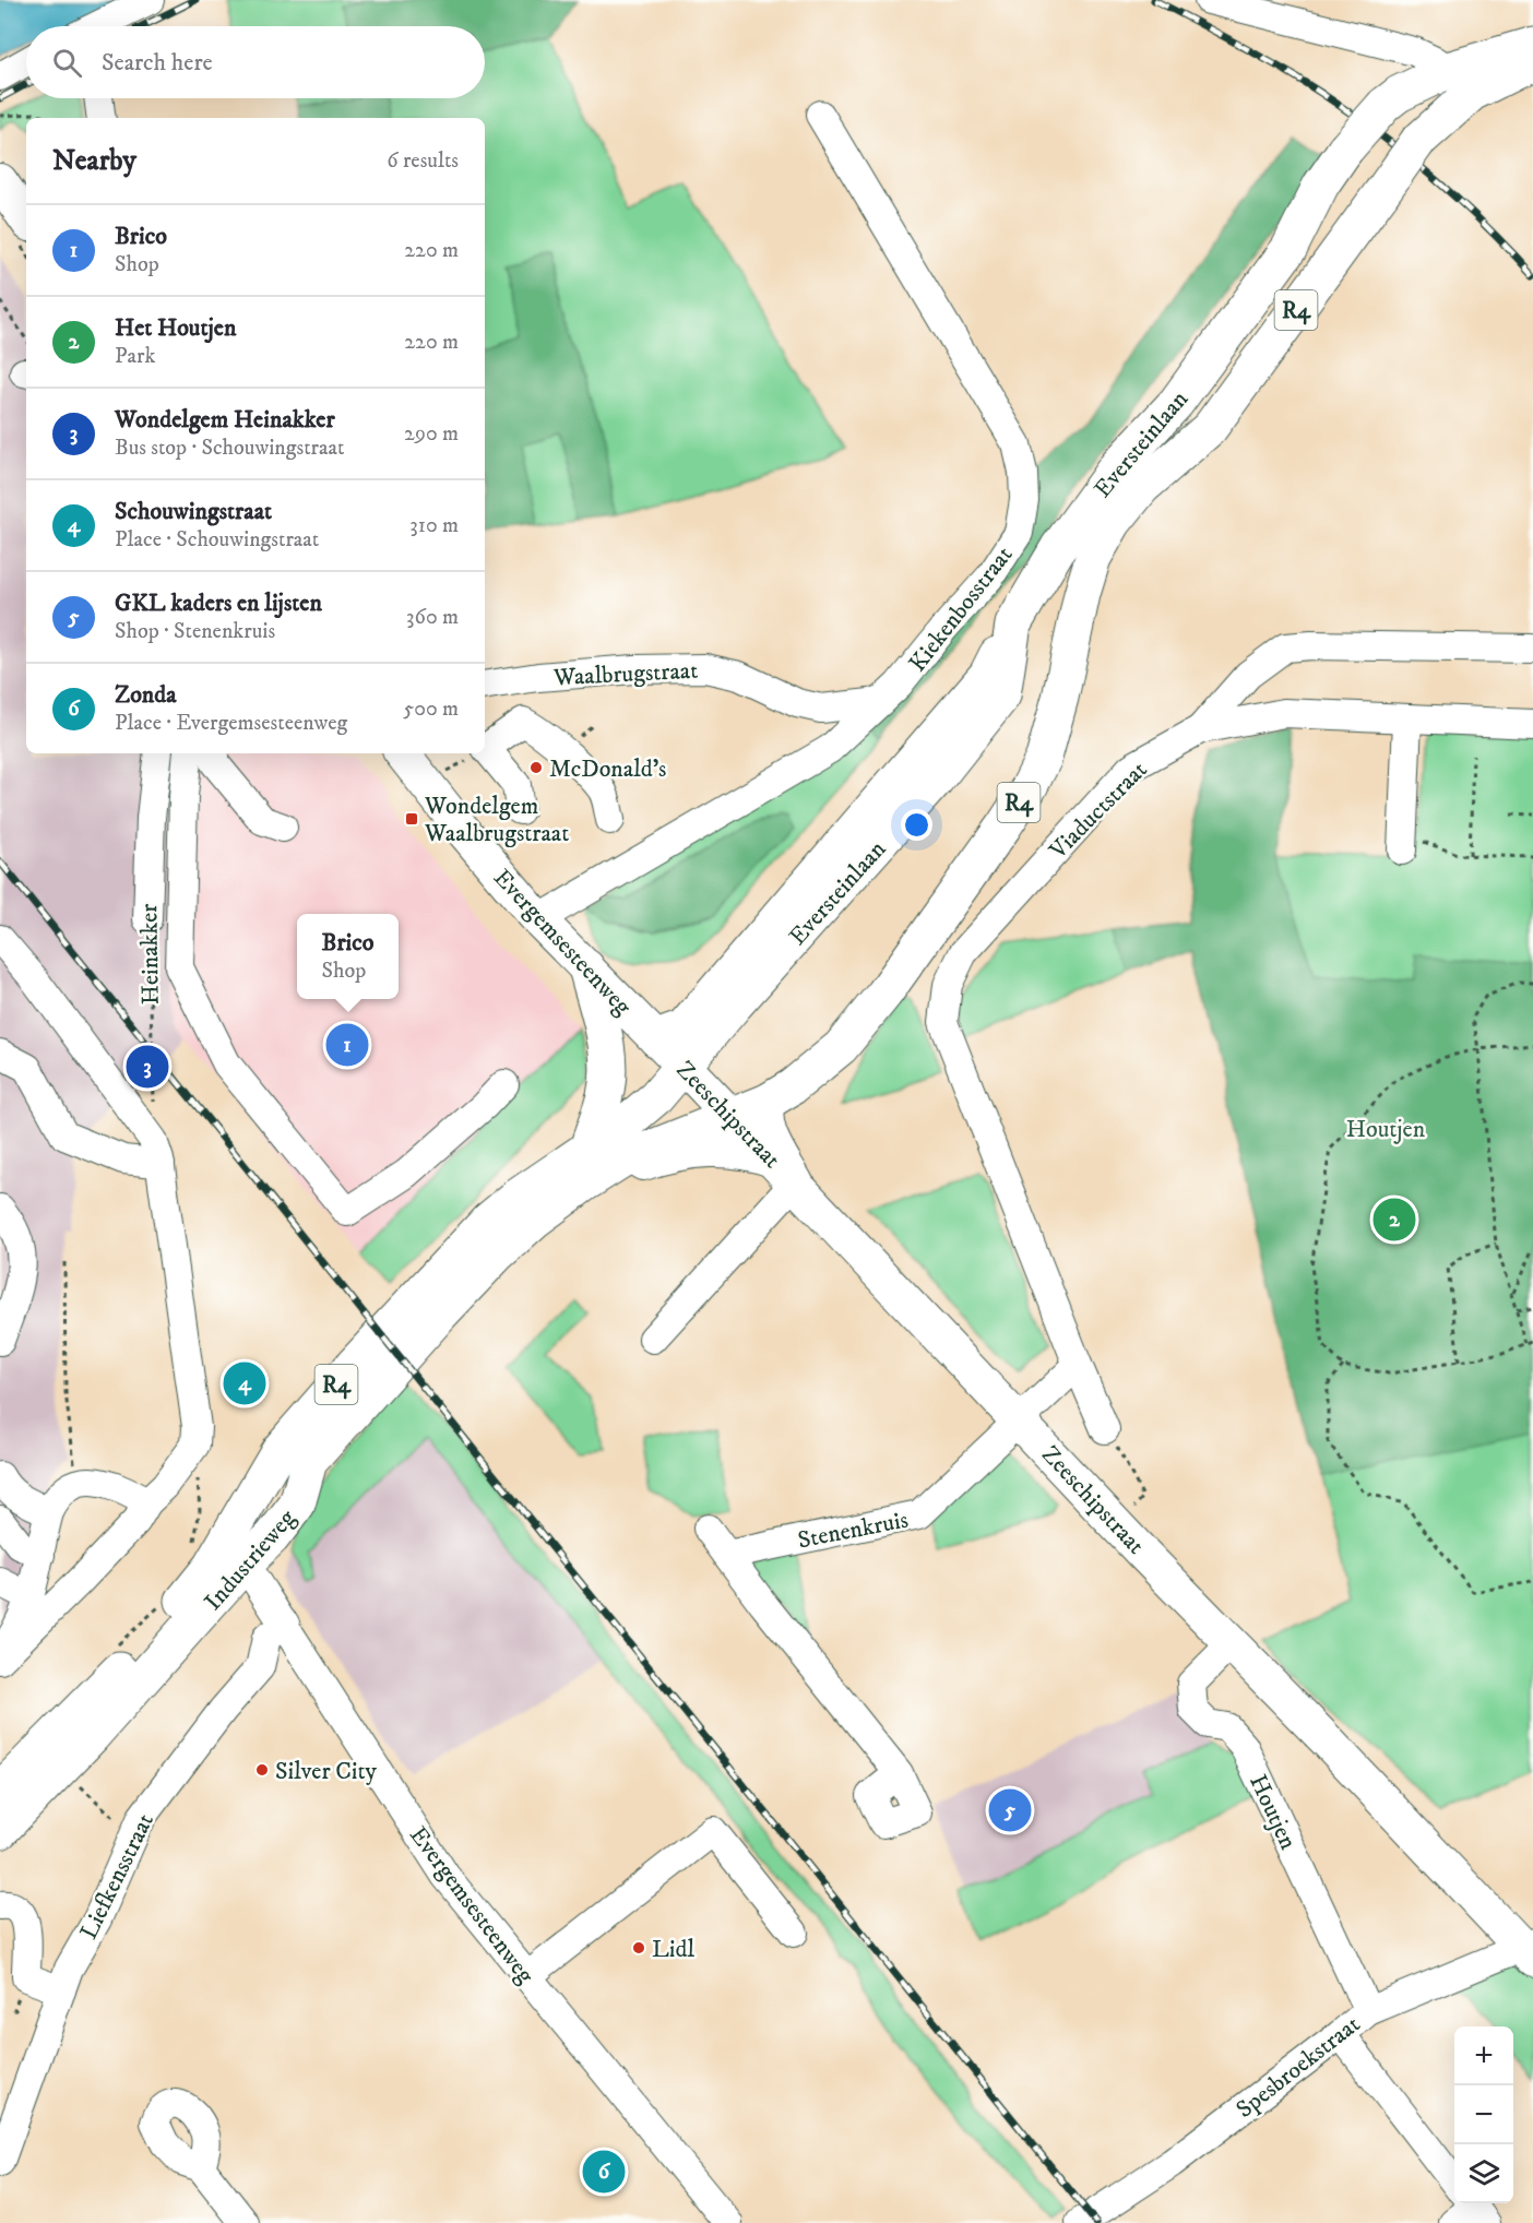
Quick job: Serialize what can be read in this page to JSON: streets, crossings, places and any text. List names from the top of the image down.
{
  "streets": {
    "highway": ["R4", "Eversteinlaan", "Industrieweg"],
    "main road": ["Evergemsesteenweg", "Zeeschipstraat"],
    "street": [
      "Kiekenbosstraat",
      "Waalbrugstraat",
      "Viaductstraat",
      "Heinakker",
      "Stenenkruis",
      "Houtjen",
      "Liefkensstraat",
      "Spesbroekstraat"
    ]
  },
  "crossings": [
    ["R4", "Eversteinlaan"],
    ["R4", "Zeeschipstraat"],
    ["R4", "Industrieweg"],
    ["Eversteinlaan", "Zeeschipstraat"],
    ["Eversteinlaan", "Industrieweg"],
    ["Kiekenbosstraat", "Waalbrugstraat"],
    ["Kiekenbosstraat", "Evergemsesteenweg"],
    ["Evergemsesteenweg", "Zeeschipstraat"],
    ["Evergemsesteenweg", "Industrieweg"],
    ["Evergemsesteenweg", "Liefkensstraat"],
    ["Zeeschipstraat", "Stenenkruis"],
    ["Zeeschipstraat", "Houtjen"],
    ["Zeeschipstraat", "Spesbroekstraat"],
    ["Houtjen", "Spesbroekstraat"]
  ],
  "parks": ["Houtjen"],
  "places": {
    "other": ["McDonald's", "Silver City", "Lidl"],
    "transit": ["Wondelgem Waalbrugstraat"]
  },
  "page": {
    "search": "Search here",
    "heading": ["Nearby", "6 results"],
    "list": [
      {
        "mark": "1",
        "name": "Brico",
        "note": "Shop",
        "value": "220 m"
      },
      {
        "mark": "2",
        "name": "Het Houtjen",
        "note": "Park",
        "value": "220 m"
      },
      {
        "mark": "3",
        "name": "Wondelgem Heinakker",
        "note": "Bus stop · Schouwingstraat",
        "value": "290 m"
      },
      {
        "mark": "4",
        "name": "Schouwingstraat",
        "note": "Place · Schouwingstraat",
        "value": "310 m"
      },
      {
        "mark": "5",
        "name": "GKL kaders en lijsten",
        "note": "Shop · Stenenkruis",
        "value": "360 m"
      },
      {
        "mark": "6",
        "name": "Zonda",
        "note": "Place · Evergemsesteenweg",
        "value": "500 m"
      }
    ],
    "popup": ["Brico", "Shop"],
    "pins": [
      "1",
      "3",
      "2",
      "4",
      "5",
      "6"
    ],
    "map_buttons": ["+", "−"]
  }
}
